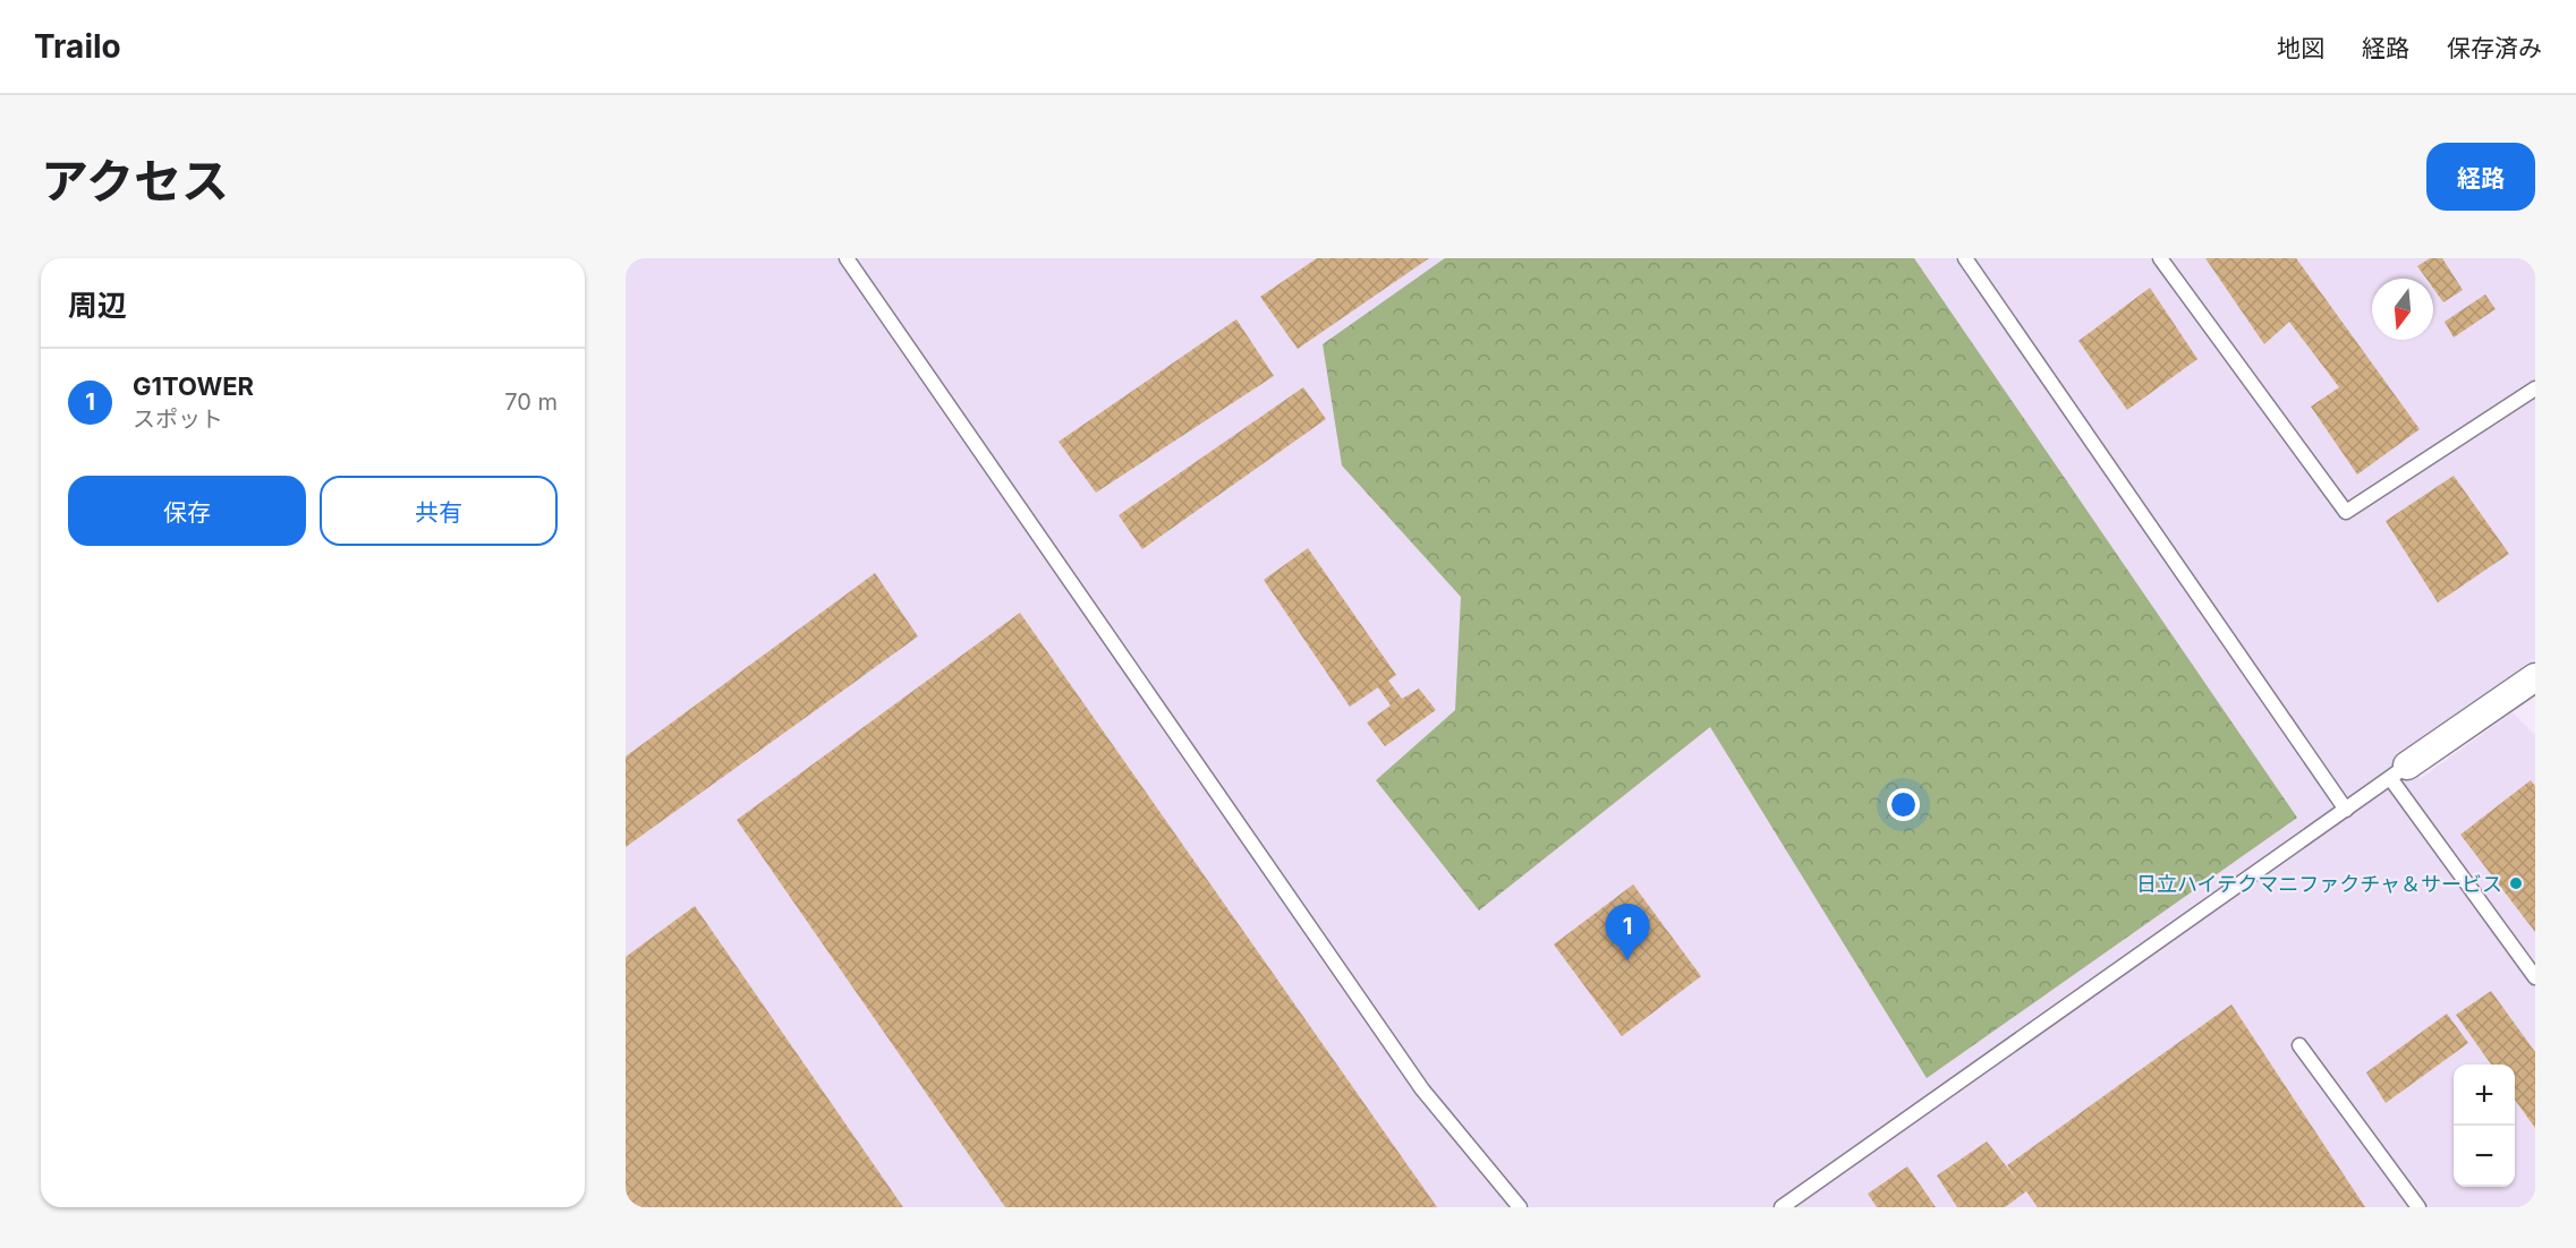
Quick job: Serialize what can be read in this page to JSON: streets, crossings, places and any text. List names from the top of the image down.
{
  "places": ["日立ハイテクマニファクチャ＆サービス"],
  "north": "bottom",
  "page": {
    "header": "Trailo",
    "nav": ["地図", "経路", "保存済み"],
    "title": "アクセス",
    "buttons": [
      "経路",
      ["保存", "共有"]
    ],
    "heading": "周辺",
    "list": [
      {
        "mark": "1",
        "name": "G1TOWER",
        "note": "スポット",
        "value": "70 m"
      }
    ],
    "pins": "1",
    "map_buttons": ["+", "−"]
  }
}
